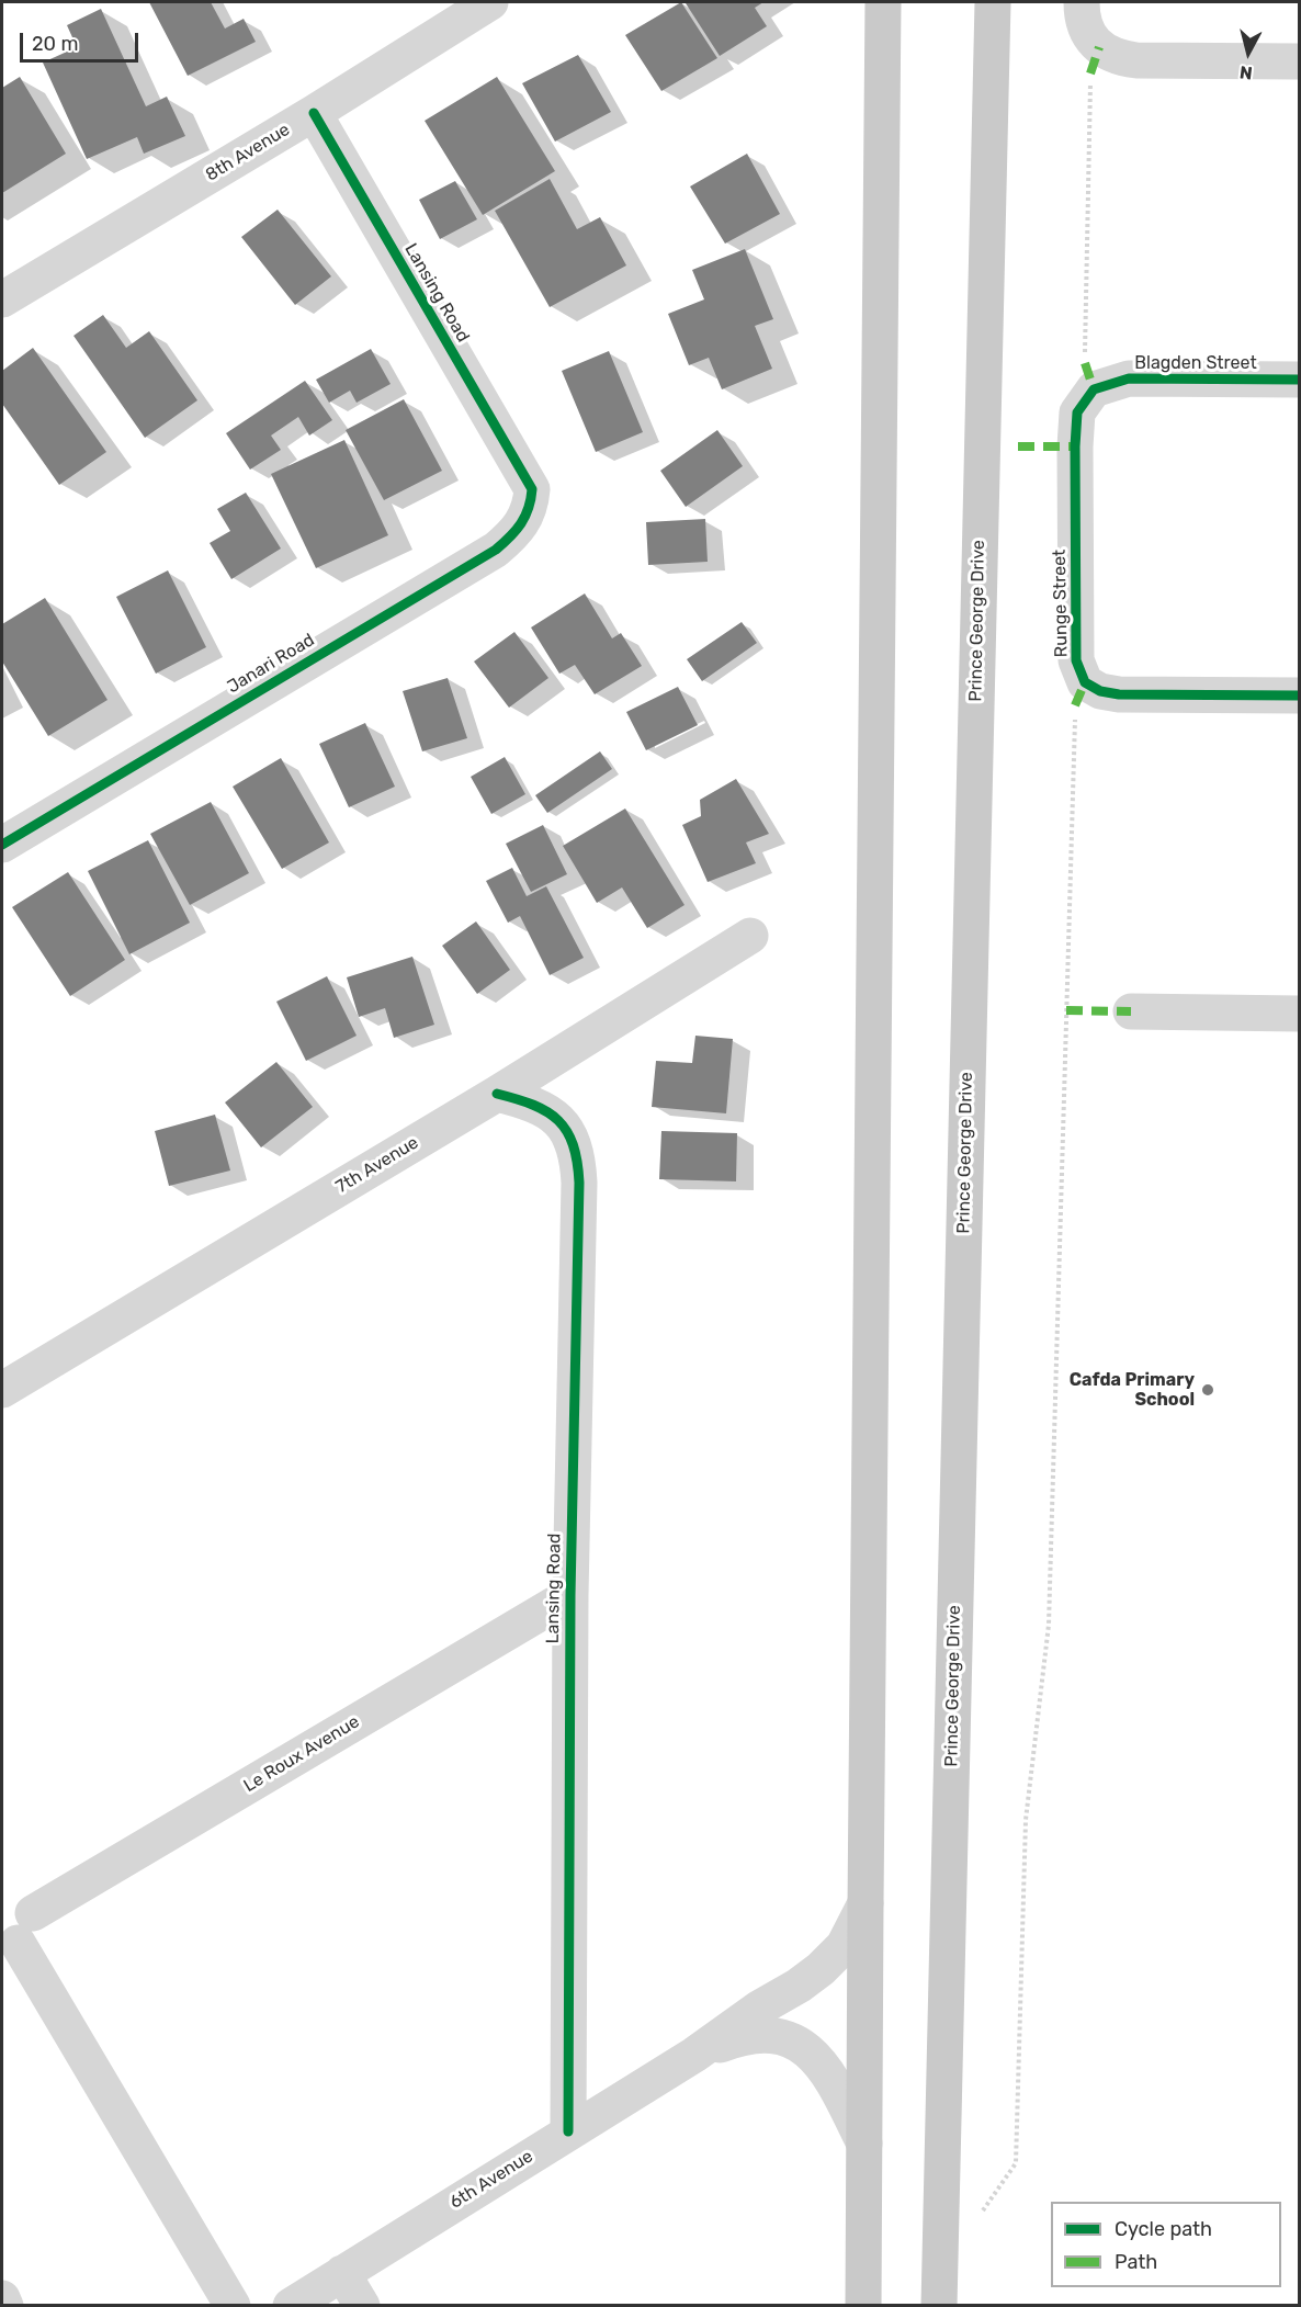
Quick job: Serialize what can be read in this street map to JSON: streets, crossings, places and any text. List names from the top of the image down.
{
  "streets": {
    "main road": ["Prince George Drive"],
    "street": [
      "8th Avenue",
      "Lansing Road",
      "Blagden Street",
      "Runge Street",
      "Janari Road",
      "7th Avenue",
      "Le Roux Avenue",
      "6th Avenue"
    ]
  },
  "crossings": [
    ["8th Avenue", "Lansing Road"],
    ["Lansing Road", "Janari Road"],
    ["Lansing Road", "7th Avenue"],
    ["Lansing Road", "Le Roux Avenue"],
    ["Lansing Road", "6th Avenue"],
    ["Blagden Street", "Runge Street"]
  ],
  "places": ["Cafda Primary School"],
  "legend": ["Cycle path", "Path"],
  "scale_bar": "20 m",
  "north": "bottom"
}
